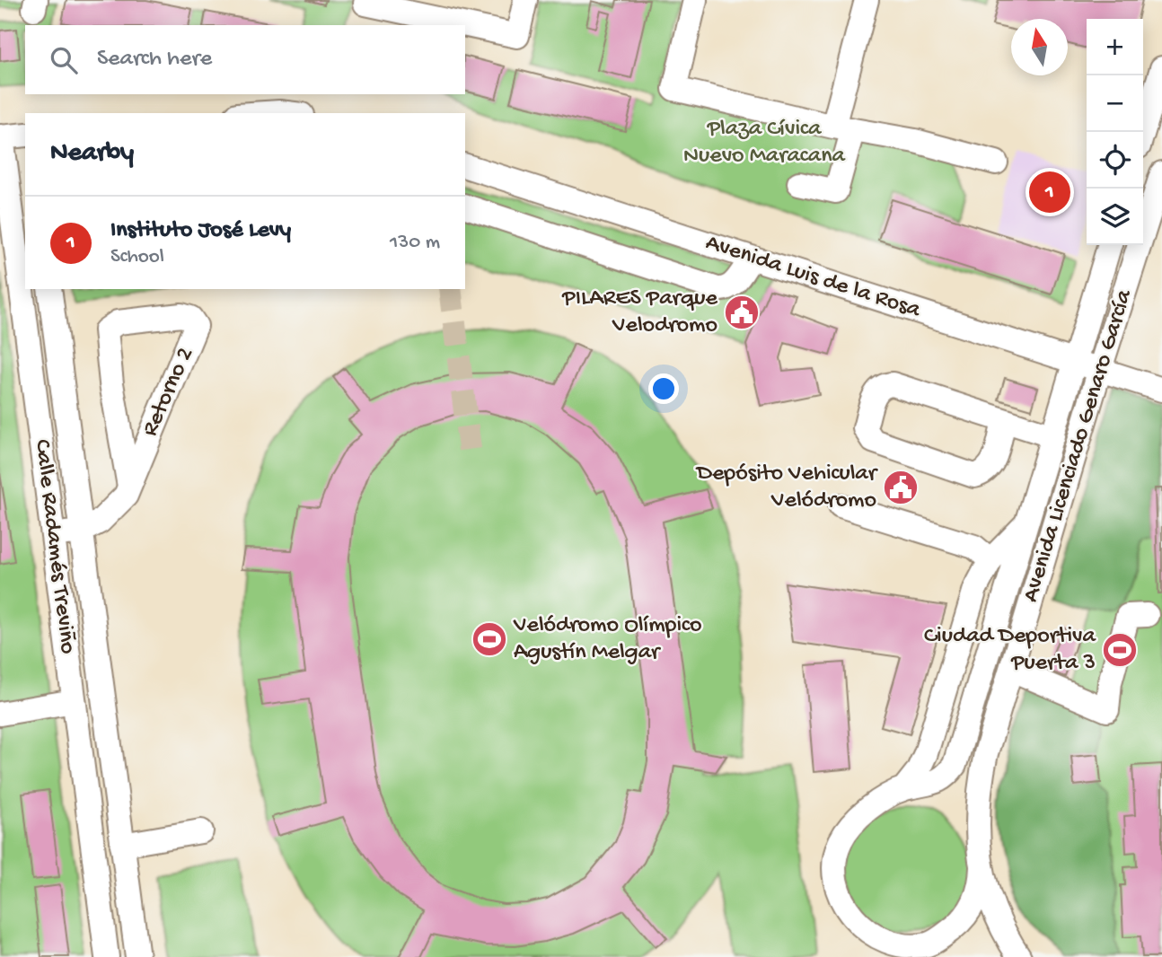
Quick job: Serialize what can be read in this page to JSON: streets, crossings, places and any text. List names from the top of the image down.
{
  "streets": {
    "street": [
      "Avenida Luis de la Rosa",
      "Retorno 2",
      "Avenida Licenciado Genaro García",
      "Calle Radamés Treviño"
    ]
  },
  "crossings": [
    ["Avenida Luis de la Rosa", "Avenida Licenciado Genaro García"],
    ["Retorno 2", "Calle Radamés Treviño"]
  ],
  "parks": ["Plaza Cívica Nuevo Maracana"],
  "places": {
    "public building": ["PILARES Parque Velodromo", "Depósito Vehicular Velódromo"],
    "sports": ["Velódromo Olímpico Agustín Melgar", "Ciudad Deportiva Puerta 3"]
  },
  "north": "top",
  "page": {
    "map_buttons": ["+", "−"],
    "search": "Search here",
    "heading": "Nearby",
    "pins": "1",
    "list": [
      {
        "mark": "1",
        "name": "Instituto José Levy",
        "note": "School",
        "value": "130 m"
      }
    ]
  }
}
